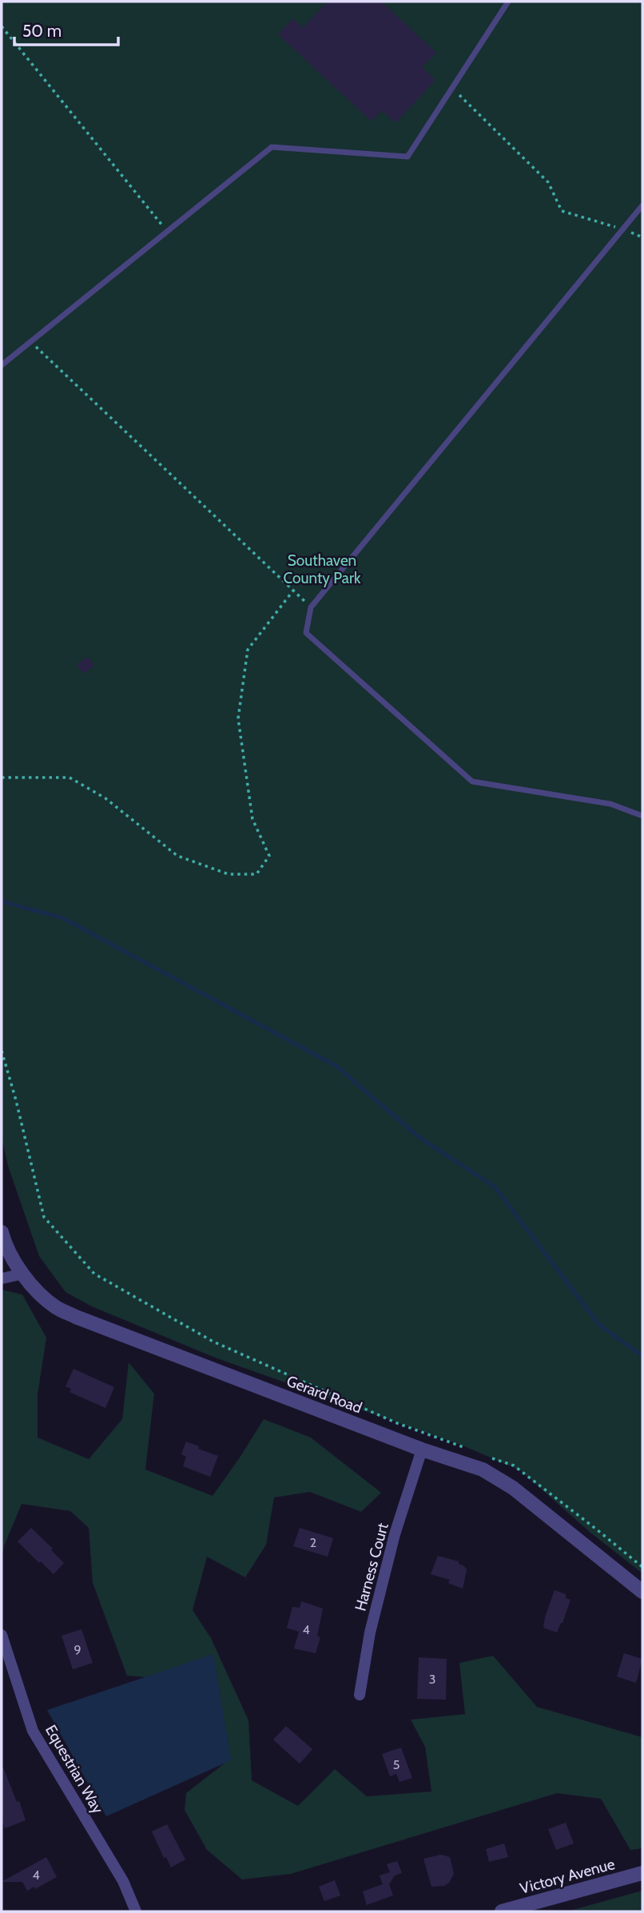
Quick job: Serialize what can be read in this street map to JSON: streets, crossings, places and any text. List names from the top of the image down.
{
  "streets": {
    "street": [
      "Gerard Road",
      "Harness Court",
      "Equestrian Way",
      "Victory Avenue"
    ]
  },
  "crossings": [
    ["Gerard Road", "Harness Court"]
  ],
  "parks": ["Southaven County Park"],
  "house_numbers": [
    "2",
    "4",
    "9",
    "3",
    "5",
    "4"
  ],
  "scale_bar": "50 m"
}
